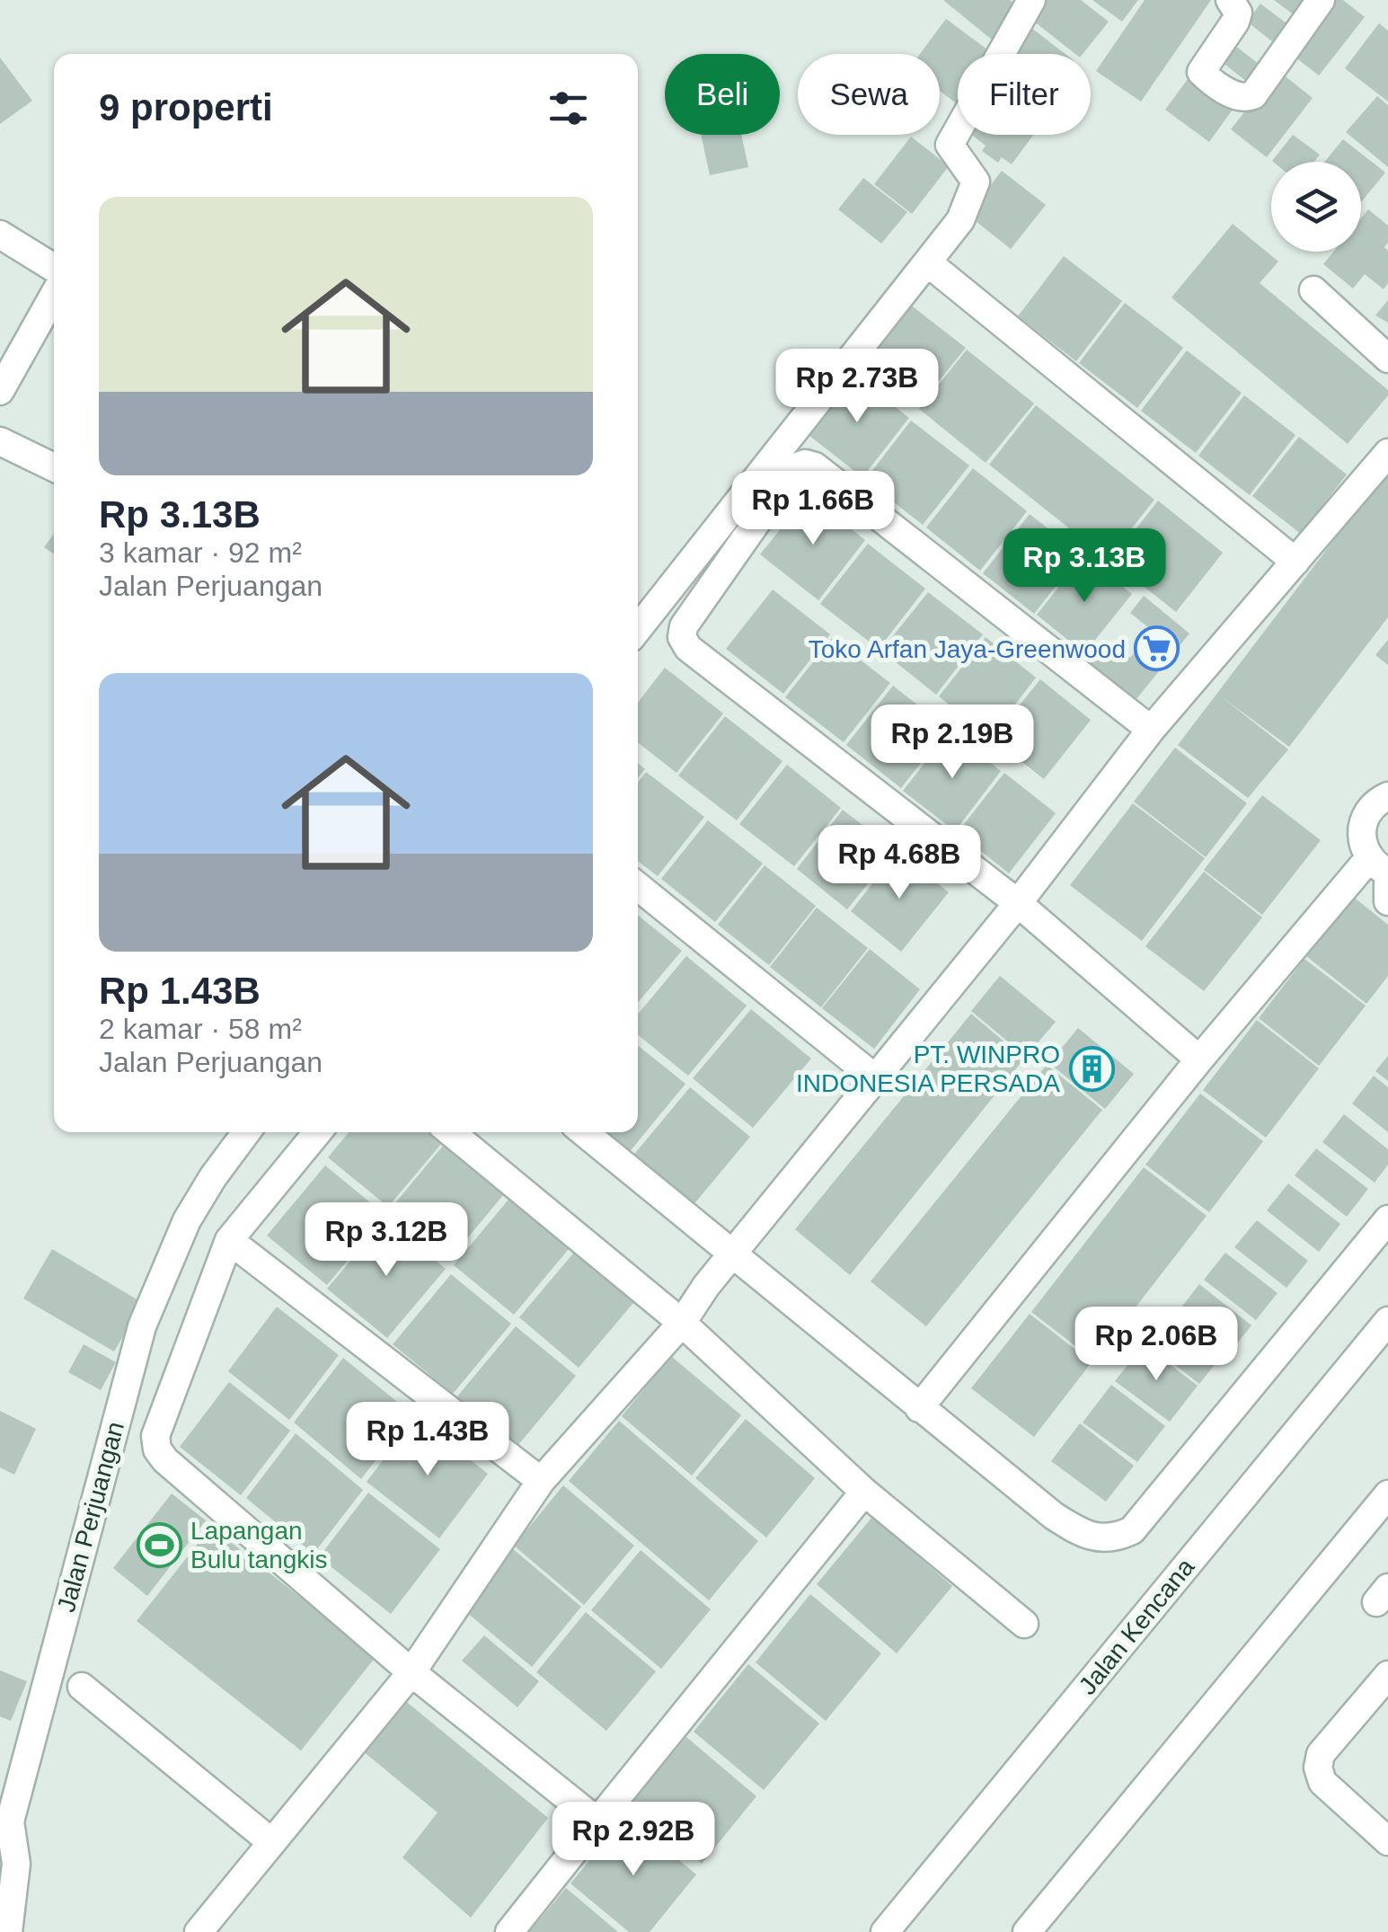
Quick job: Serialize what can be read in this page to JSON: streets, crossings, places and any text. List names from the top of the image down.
{
  "streets": {
    "street": ["Jalan Perjuangan", "Jalan Kencana"]
  },
  "places": {
    "supermarket": ["Toko Arfan Jaya-Greenwood"],
    "building": ["PT. WINPRO INDONESIA PERSADA"],
    "sports": ["Lapangan Bulu tangkis"]
  },
  "page": {
    "chip": ["Beli", "Sewa", "Filter"],
    "heading": "9 properti",
    "list": [
      {
        "name": "Rp 3.13B",
        "note": "3 kamar · 92 m² · Jalan Perjuangan"
      },
      {
        "name": "Rp 1.43B",
        "note": "2 kamar · 58 m² · Jalan Perjuangan"
      }
    ],
    "price": [
      "Rp 2.73B",
      "Rp 1.66B",
      "Rp 3.13B",
      "Rp 2.19B",
      "Rp 4.68B",
      "Rp 3.12B",
      "Rp 2.06B",
      "Rp 1.43B",
      "Rp 2.92B"
    ]
  }
}
